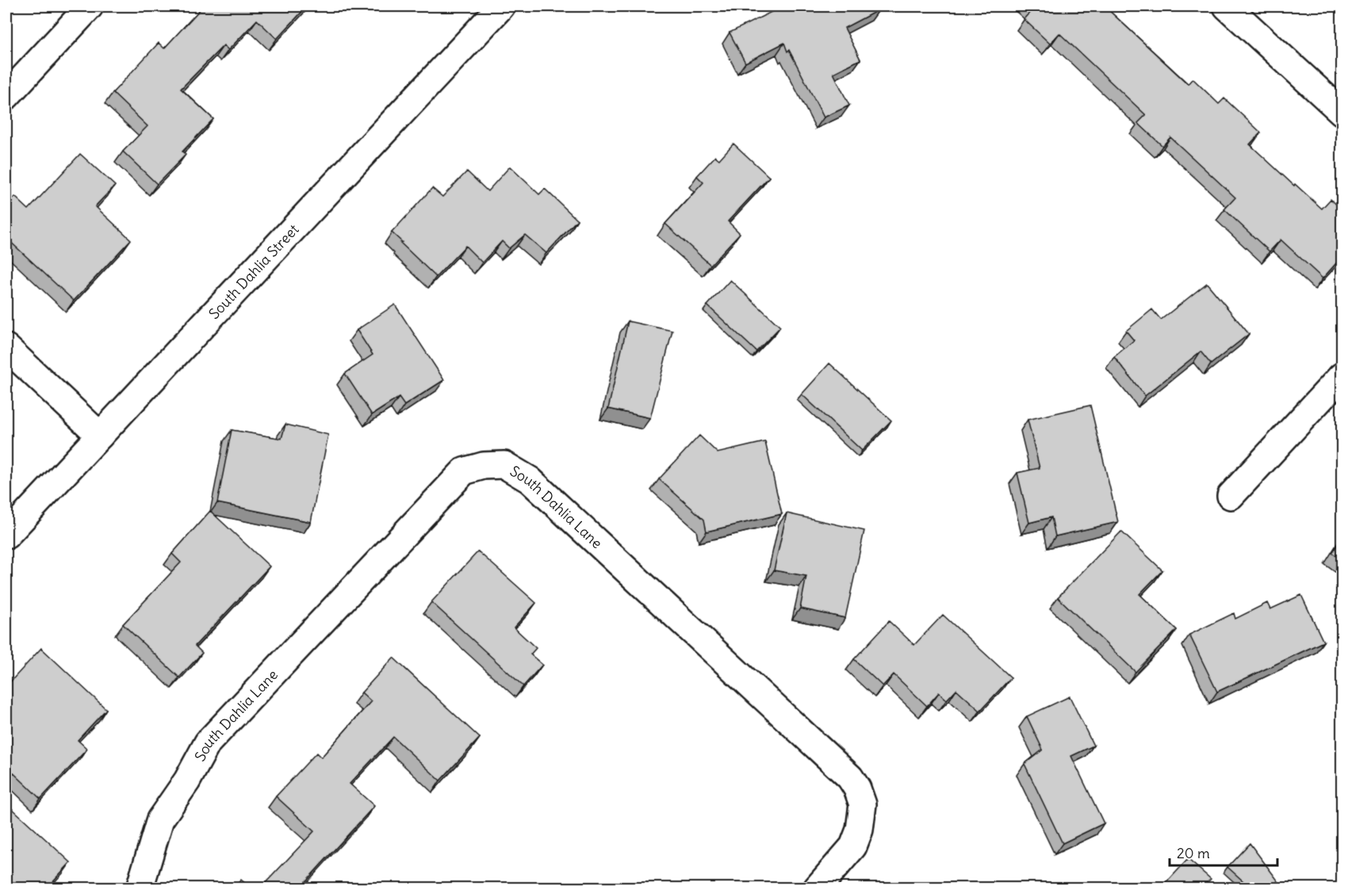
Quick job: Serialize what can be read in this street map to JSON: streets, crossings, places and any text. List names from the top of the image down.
{
  "streets": {
    "street": ["South Dahlia Street", "South Dahlia Lane"]
  },
  "scale_bar": "20 m"
}
